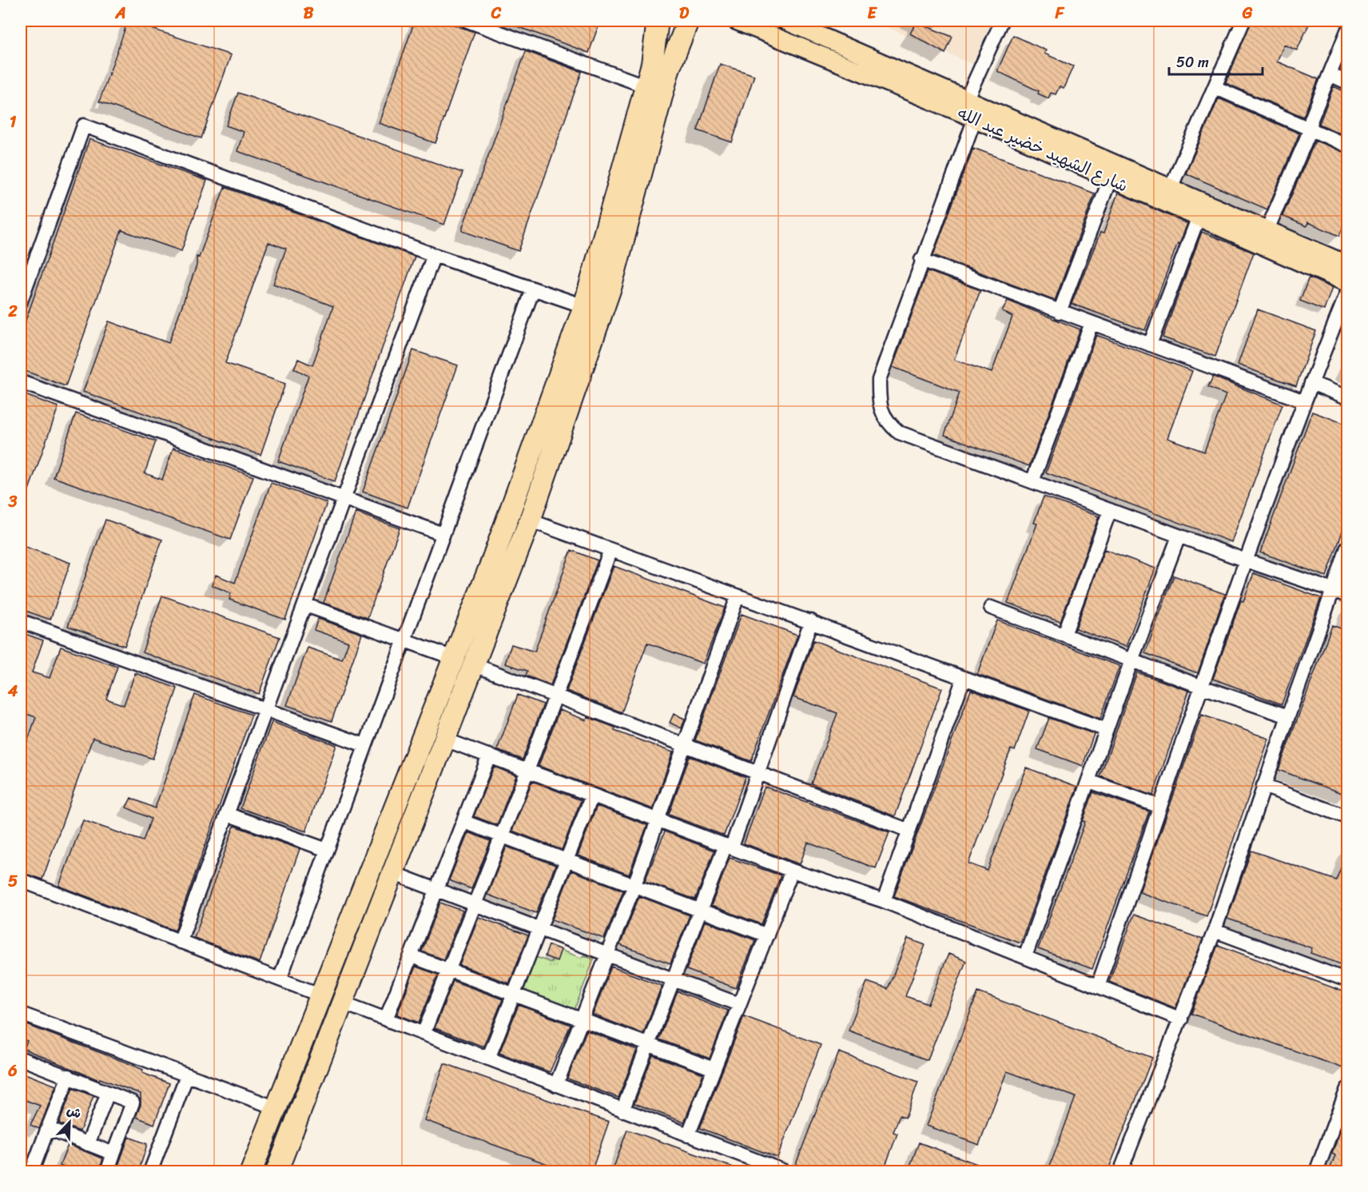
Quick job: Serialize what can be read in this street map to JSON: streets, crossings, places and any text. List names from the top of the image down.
{
  "streets": {
    "main road": ["شارع الشهيد خضير عبد الله"]
  },
  "scale_bar": "50 m",
  "north": "top right",
  "grid": {
    "columns": [
      "A",
      "B",
      "C",
      "D",
      "E",
      "F",
      "G"
    ],
    "rows": [
      "1",
      "2",
      "3",
      "4",
      "5",
      "6"
    ]
  }
}
